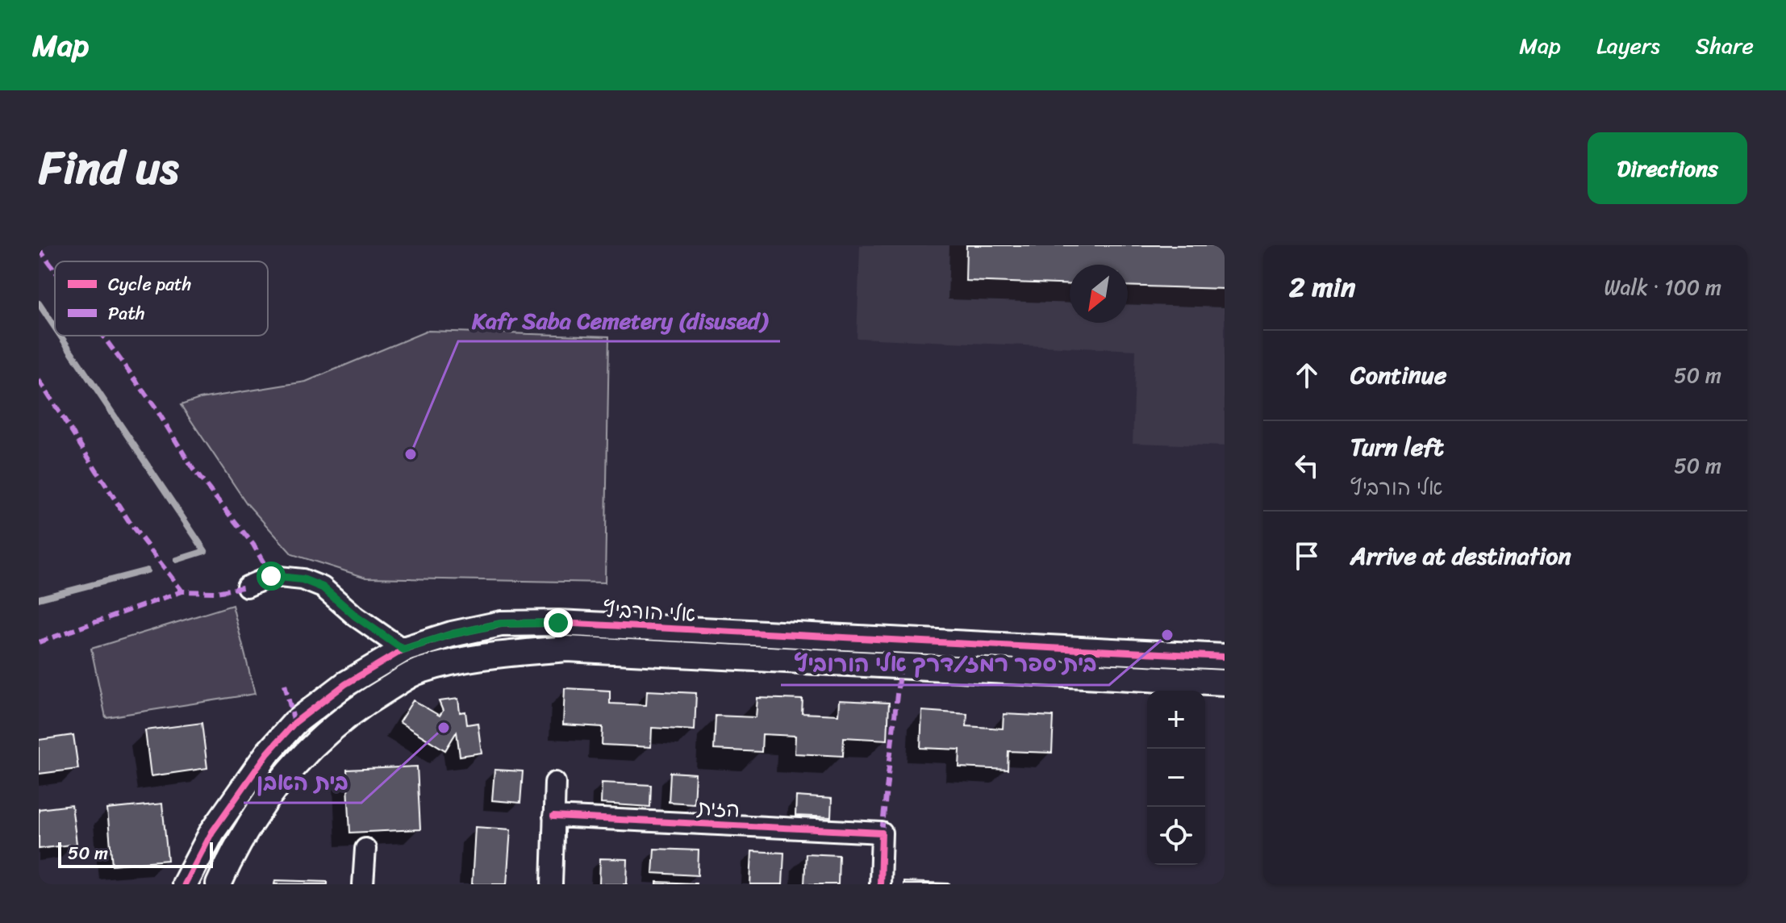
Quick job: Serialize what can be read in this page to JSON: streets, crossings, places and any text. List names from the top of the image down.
{
  "streets": {
    "street": ["אלי הורביץ", "הזית"]
  },
  "places": ["Kafr Saba Cemetery (disused)", "בית ספר רמז/דרך אלי הורוביץ", "בית האבן"],
  "legend": ["Cycle path", "Path"],
  "scale_bar": "50 m",
  "north": "bottom left",
  "page": {
    "header": "Map",
    "nav": ["Map", "Layers", "Share"],
    "title": "Find us",
    "buttons": "Directions",
    "heading": ["2 min", "Walk · 100 m"],
    "list": [
      ["Continue", "50 m"],
      ["Turn left", "אלי הורביץ", "50 m"],
      "Arrive at destination"
    ],
    "map_buttons": ["+", "−"],
    "scale": "50 m"
  }
}
